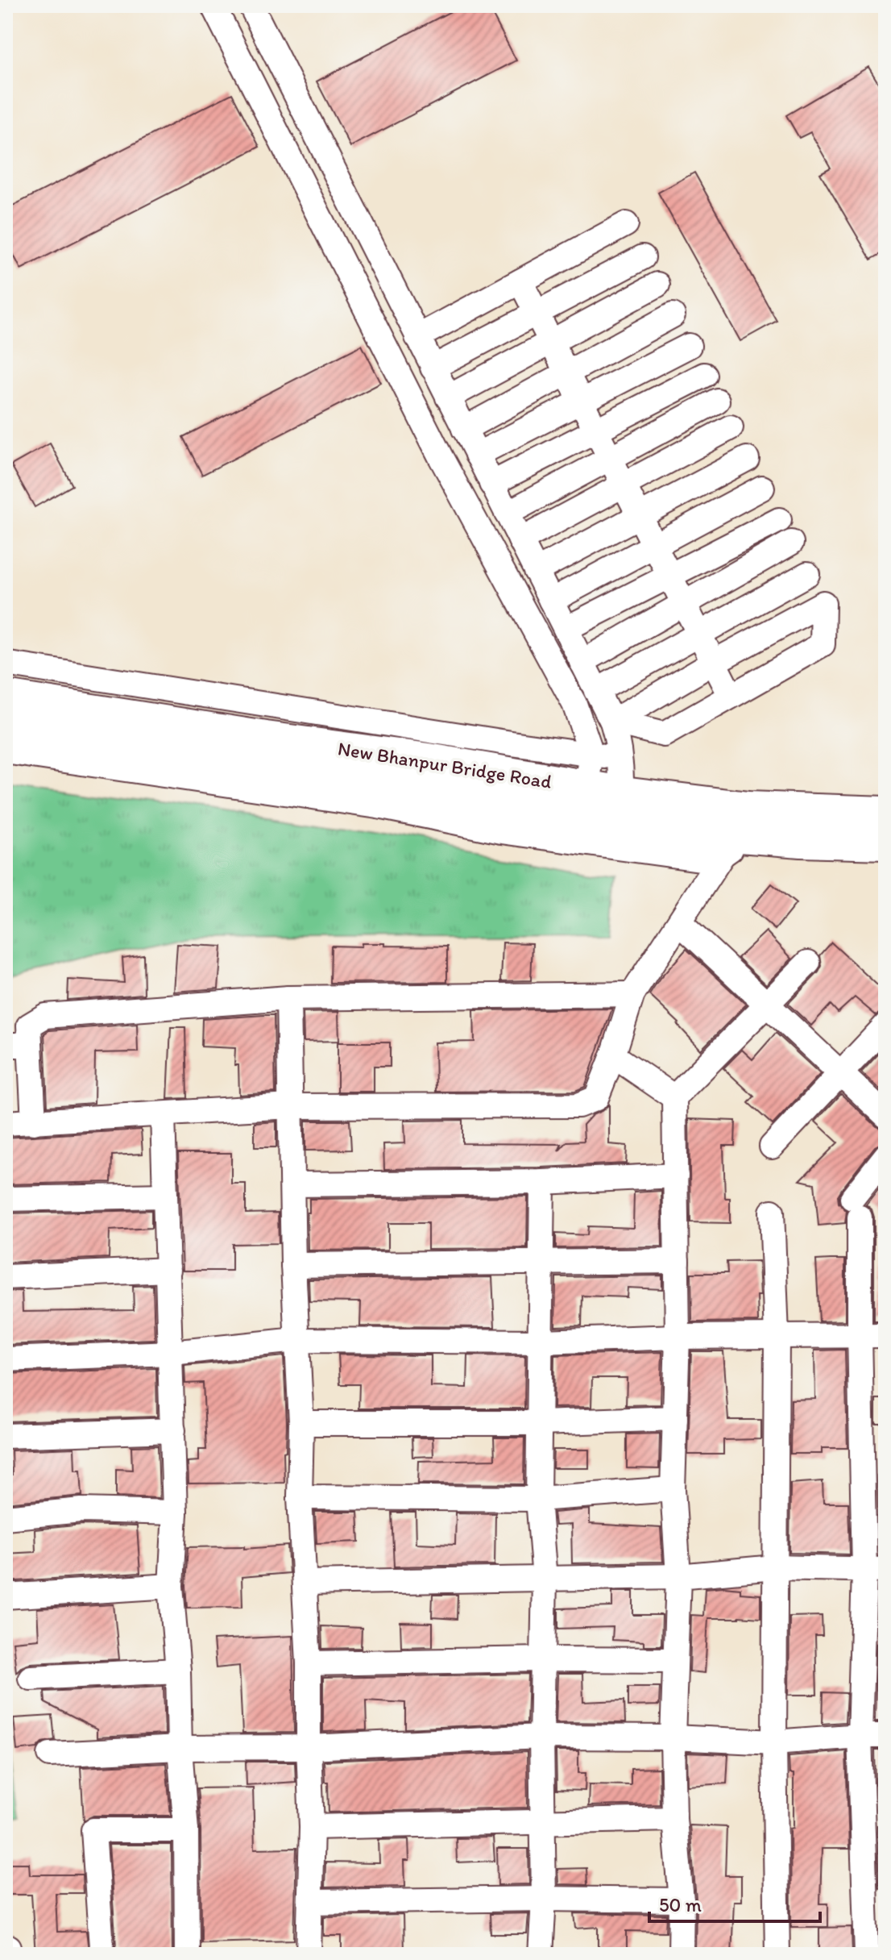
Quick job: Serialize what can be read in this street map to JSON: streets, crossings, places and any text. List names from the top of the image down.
{
  "streets": {
    "street": ["New Bhanpur Bridge Road"]
  },
  "scale_bar": "50 m"
}
